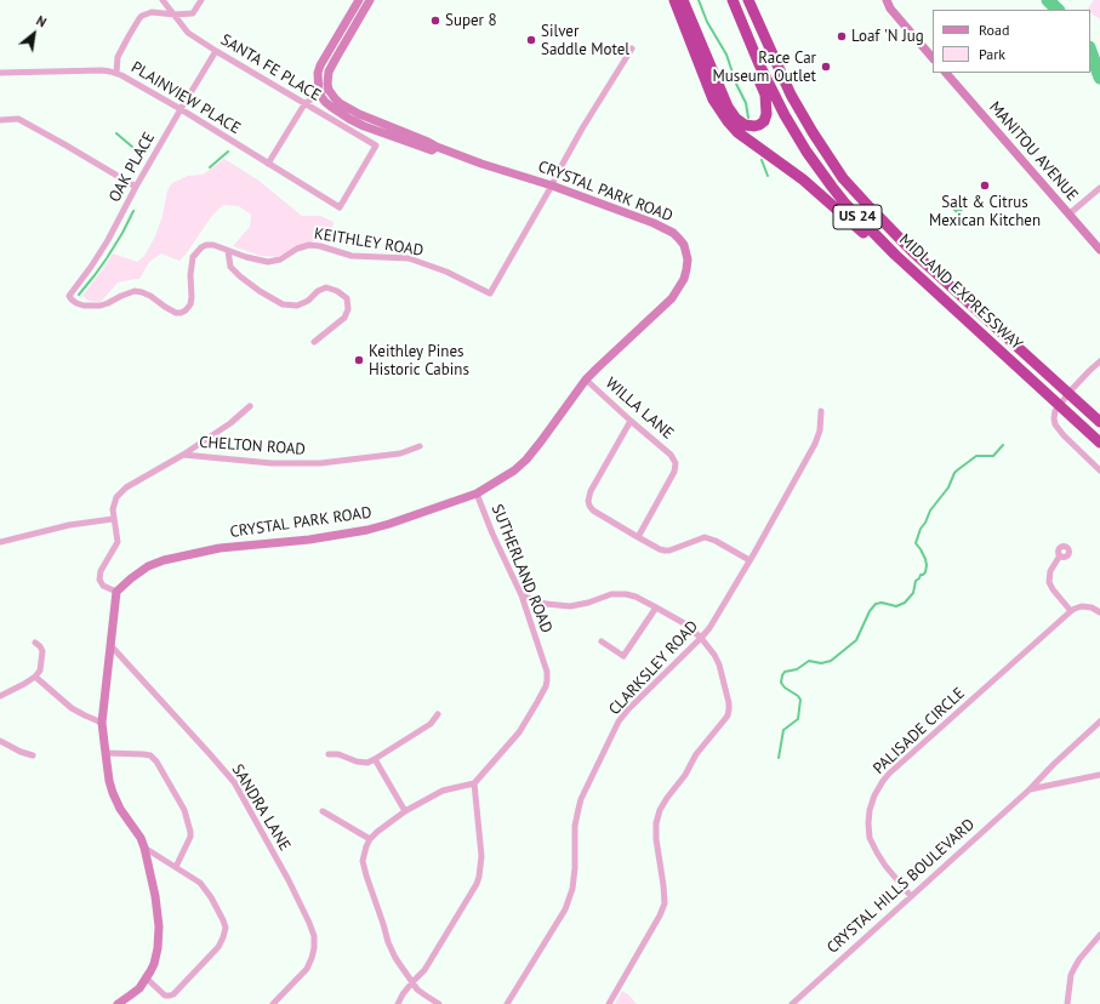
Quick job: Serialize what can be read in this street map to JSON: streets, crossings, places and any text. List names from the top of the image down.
{
  "streets": {
    "highway": ["US 24", "MIDLAND EXPRESSWAY"],
    "street": [
      "SANTA FE PLACE",
      "PLAINVIEW PLACE",
      "MANITOU AVENUE",
      "OAK PLACE",
      "CRYSTAL PARK ROAD",
      "KEITHLEY ROAD",
      "WILLA LANE",
      "CHELTON ROAD",
      "SUTHERLAND ROAD",
      "CLARKSLEY ROAD",
      "PALISADE CIRCLE",
      "SANDRA LANE",
      "CRYSTAL HILLS BOULEVARD"
    ]
  },
  "crossings": [
    ["SANTA FE PLACE", "PLAINVIEW PLACE"],
    ["SANTA FE PLACE", "OAK PLACE"],
    ["PLAINVIEW PLACE", "OAK PLACE"],
    ["OAK PLACE", "KEITHLEY ROAD"],
    ["CRYSTAL PARK ROAD", "KEITHLEY ROAD"],
    ["CRYSTAL PARK ROAD", "WILLA LANE"],
    ["CRYSTAL PARK ROAD", "CHELTON ROAD"],
    ["CRYSTAL PARK ROAD", "SUTHERLAND ROAD"],
    ["PALISADE CIRCLE", "CRYSTAL HILLS BOULEVARD"]
  ],
  "places": [
    "Super 8",
    "Loaf 'N Jug",
    "Silver Saddle Motel",
    "Race Car Museum Outlet",
    "Salt & Citrus Mexican Kitchen",
    "Keithley Pines Historic Cabins"
  ],
  "legend": ["Road", "Park"],
  "north": "top right"
}
